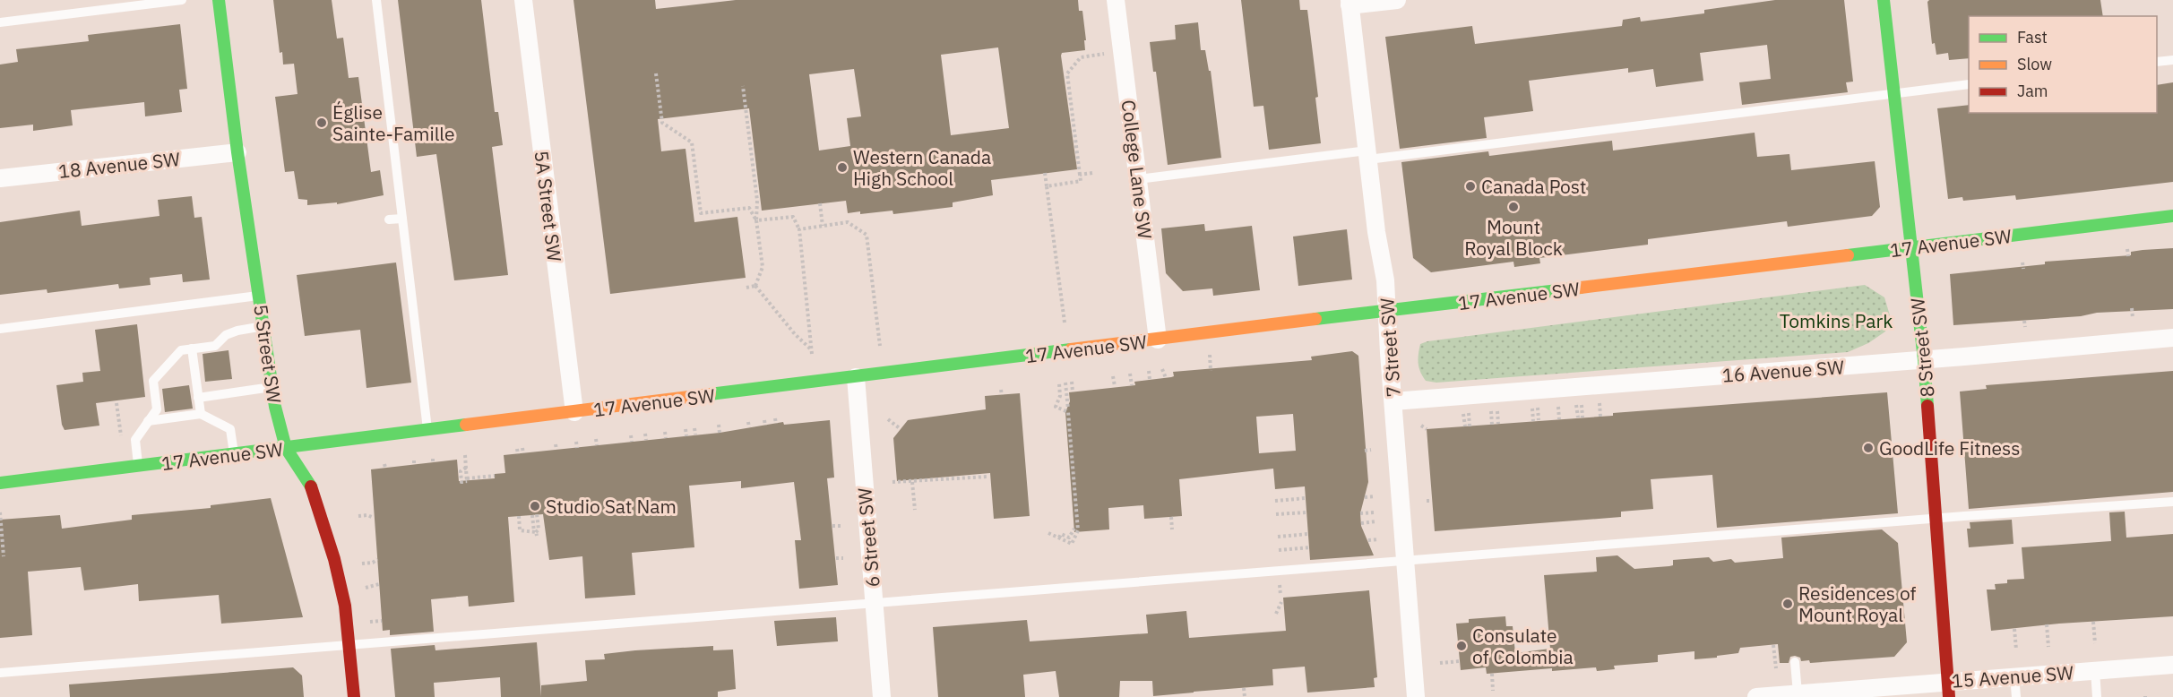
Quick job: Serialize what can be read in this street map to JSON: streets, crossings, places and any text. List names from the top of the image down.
{
  "streets": {
    "main road": ["17 Avenue SW", "8 Street SW", "5 Street SW"],
    "street": [
      "18 Avenue SW",
      "College Lane SW",
      "5A Street SW",
      "7 Street SW",
      "16 Avenue SW",
      "6 Street SW",
      "15 Avenue SW"
    ]
  },
  "crossings": [
    ["18 Avenue SW", "5 Street SW"],
    ["College Lane SW", "17 Avenue SW"],
    ["5A Street SW", "17 Avenue SW"],
    ["17 Avenue SW", "7 Street SW"],
    ["17 Avenue SW", "8 Street SW"],
    ["17 Avenue SW", "5 Street SW"],
    ["17 Avenue SW", "6 Street SW"],
    ["7 Street SW", "16 Avenue SW"],
    ["8 Street SW", "16 Avenue SW"],
    ["8 Street SW", "15 Avenue SW"]
  ],
  "parks": ["Tomkins Park"],
  "places": [
    "Église Sainte-Famille",
    "Western Canada High School",
    "Canada Post",
    "Mount Royal Block",
    "GoodLife Fitness",
    "Studio Sat Nam",
    "Residences of Mount Royal",
    "Consulate of Colombia"
  ],
  "legend": ["Fast", "Slow", "Jam"]
}
